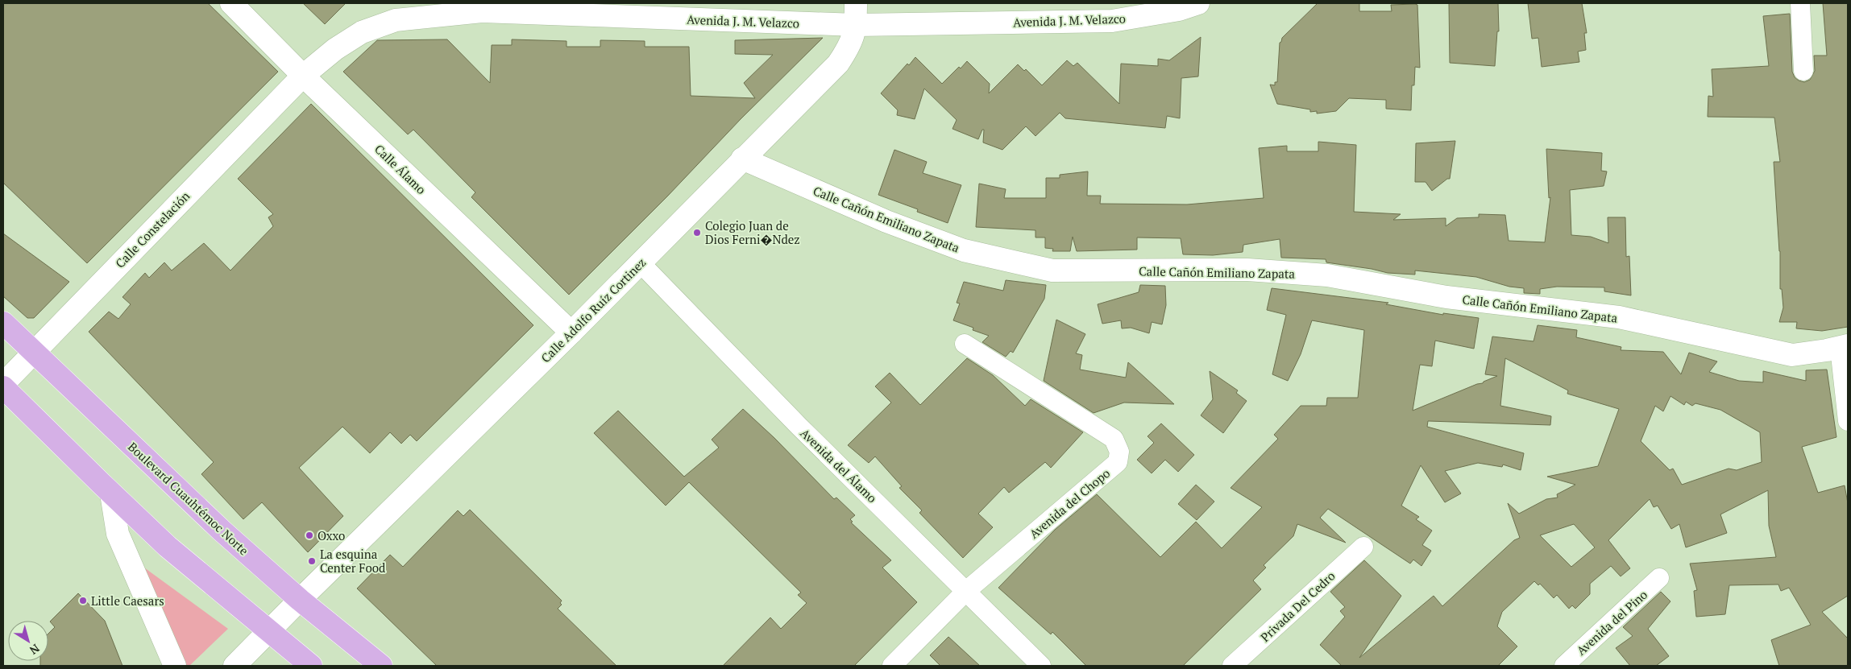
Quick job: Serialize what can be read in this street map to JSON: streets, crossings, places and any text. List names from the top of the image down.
{
  "streets": {
    "main road": ["Boulevard Cuauhtémoc Norte"],
    "street": [
      "Avenida J. M. Velazco",
      "Calle Álamo",
      "Calle Cañón Emiliano Zapata",
      "Calle Constelación",
      "Calle Adolfo Ruíz Cortinez",
      "Avenida del Álamo",
      "Avenida del Chopo",
      "Privada Del Cedro",
      "Avenida del Pino"
    ]
  },
  "crossings": [
    ["Avenida J. M. Velazco", "Calle Álamo"],
    ["Avenida J. M. Velazco", "Calle Constelación"],
    ["Avenida J. M. Velazco", "Calle Adolfo Ruíz Cortinez"],
    ["Calle Álamo", "Calle Constelación"],
    ["Calle Álamo", "Calle Adolfo Ruíz Cortinez"],
    ["Calle Cañón Emiliano Zapata", "Calle Adolfo Ruíz Cortinez"],
    ["Calle Constelación", "Boulevard Cuauhtémoc Norte"],
    ["Calle Adolfo Ruíz Cortinez", "Avenida del Álamo"],
    ["Calle Adolfo Ruíz Cortinez", "Boulevard Cuauhtémoc Norte"],
    ["Avenida del Álamo", "Avenida del Chopo"]
  ],
  "places": [
    "Colegio Juan de Dios Ferni�Ndez",
    "Oxxo",
    "La esquina Center Food",
    "Little Caesars"
  ],
  "north": "bottom right"
}
